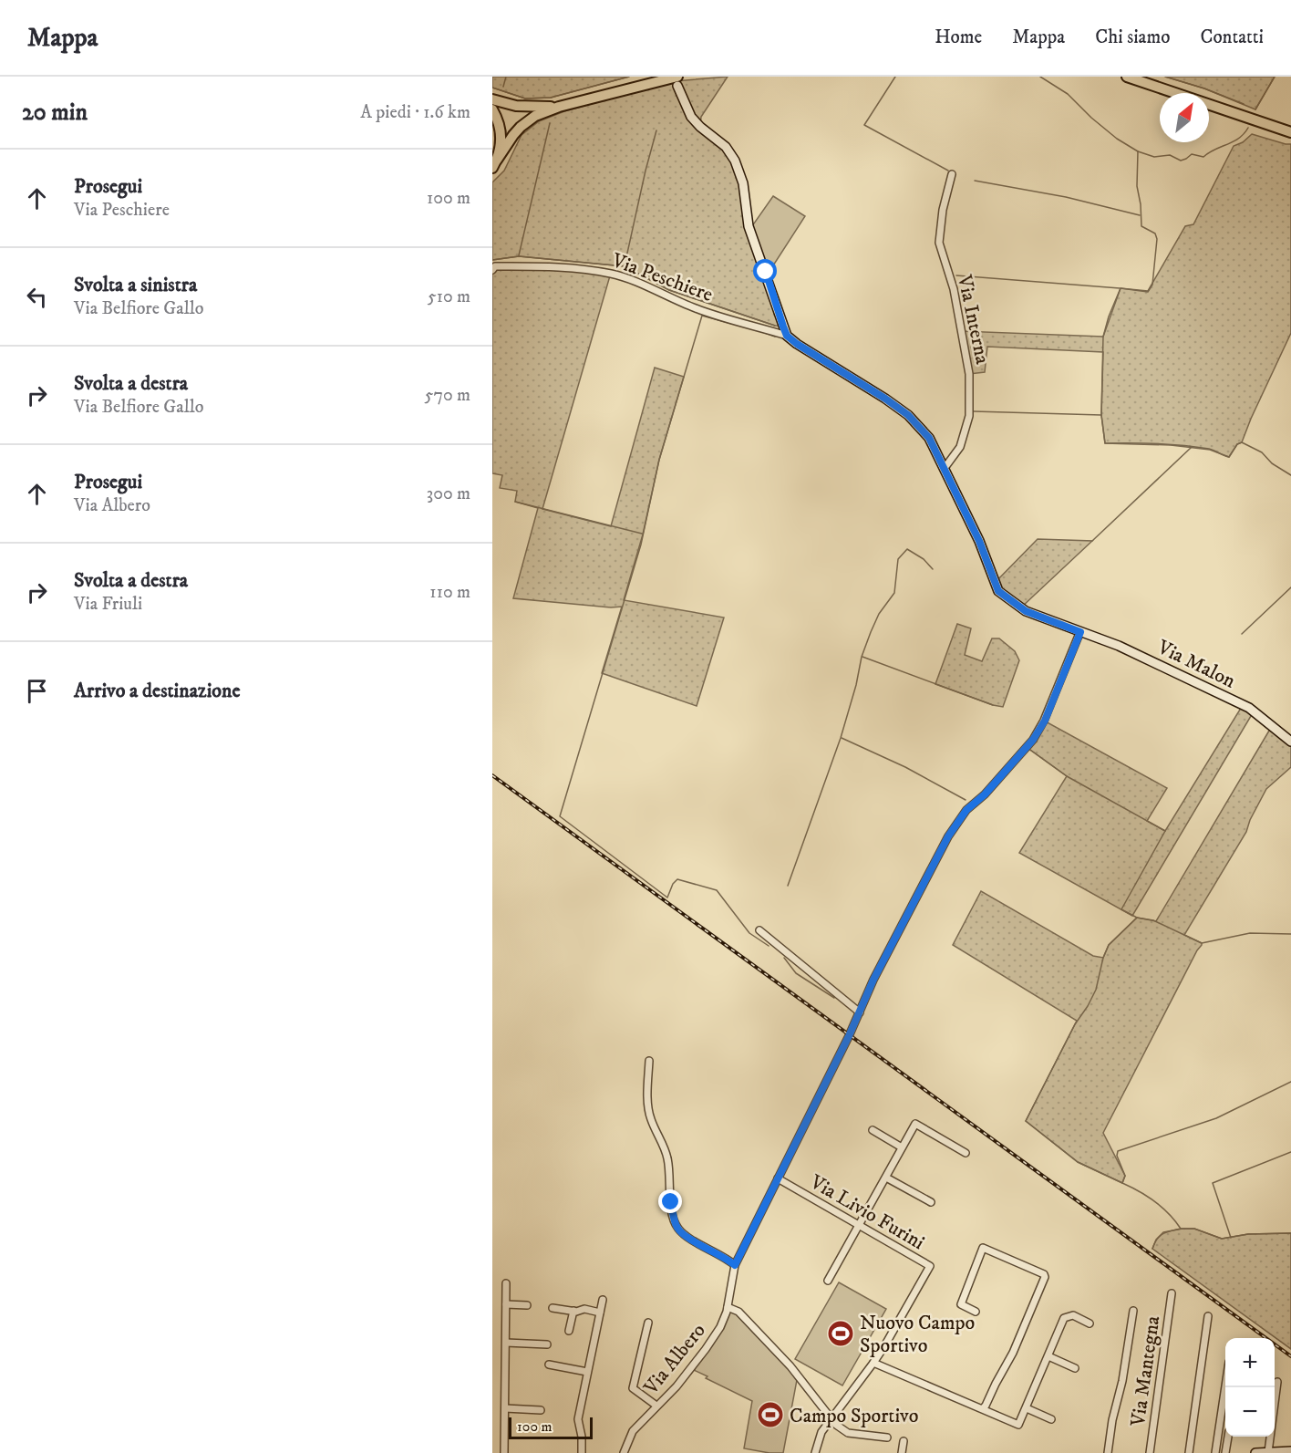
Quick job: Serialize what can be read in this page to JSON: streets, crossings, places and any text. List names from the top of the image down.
{
  "streets": {
    "street": [
      "Via Peschiere",
      "Via Interna",
      "Via Malon",
      "Via Livio Furini",
      "Via Albero",
      "Via Mantegna"
    ]
  },
  "crossings": [
    ["Via Peschiere", "Via Interna"],
    ["Via Peschiere", "Via Malon"],
    ["Via Interna", "Via Malon"],
    ["Via Malon", "Via Albero"],
    ["Via Livio Furini", "Via Albero"]
  ],
  "places": {
    "sports": ["Nuovo Campo Sportivo", "Campo Sportivo"]
  },
  "scale_bar": "100 m",
  "north": "top right",
  "page": {
    "header": "Mappa",
    "nav": [
      "Home",
      "Mappa",
      "Chi siamo",
      "Contatti"
    ],
    "heading": ["20 min", "A piedi · 1.6 km"],
    "list": [
      ["Prosegui", "Via Peschiere", "100 m"],
      ["Svolta a sinistra", "Via Belfiore Gallo", "510 m"],
      ["Svolta a destra", "Via Belfiore Gallo", "570 m"],
      ["Prosegui", "Via Albero", "300 m"],
      ["Svolta a destra", "Via Friuli", "110 m"],
      "Arrivo a destinazione"
    ],
    "map_buttons": ["+", "−"],
    "scale": "100 m"
  }
}
